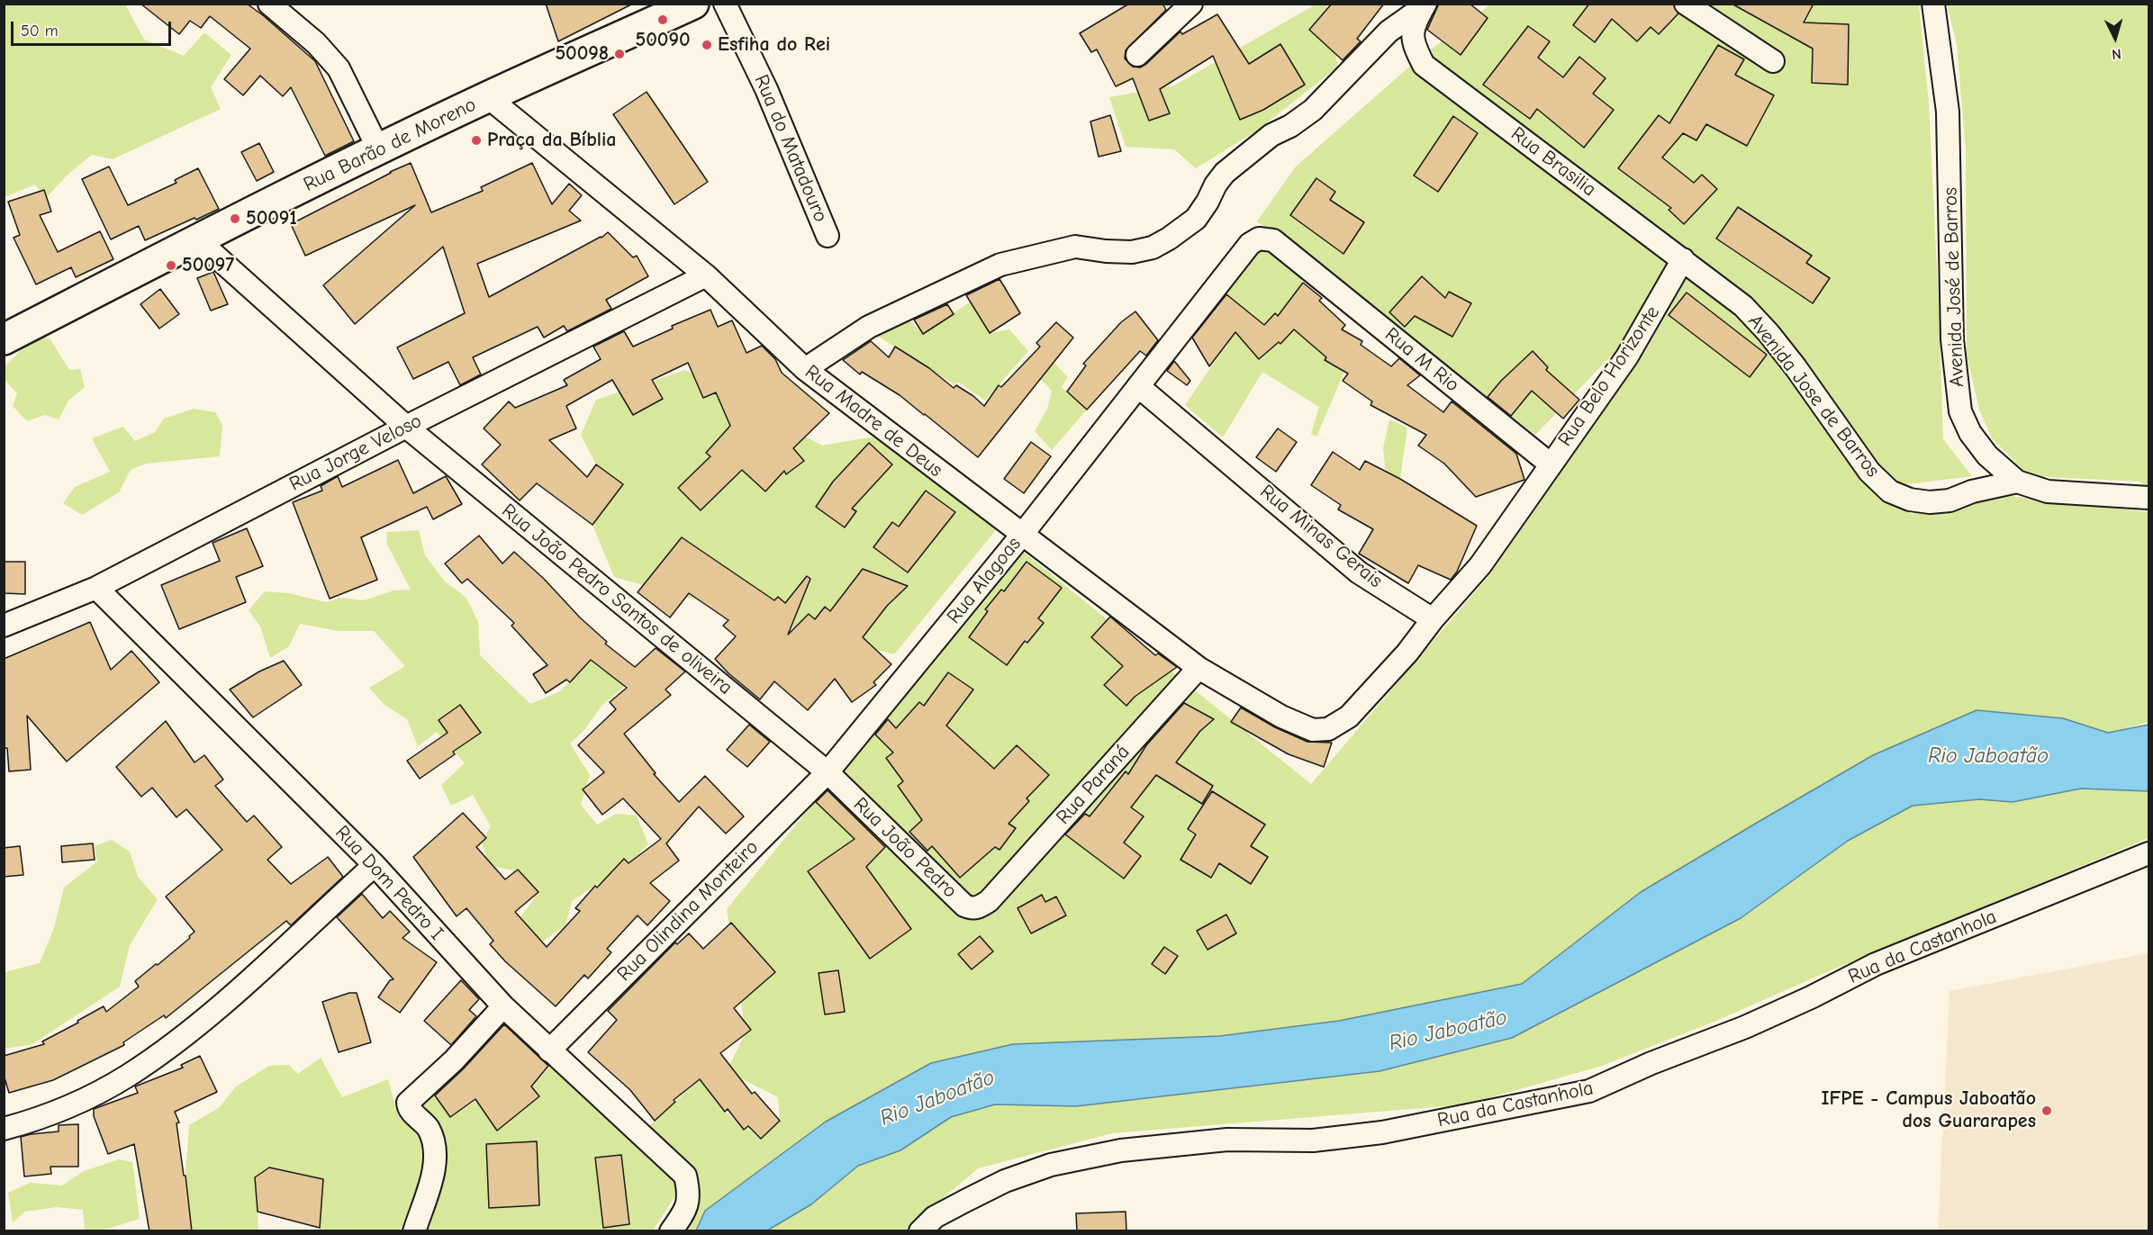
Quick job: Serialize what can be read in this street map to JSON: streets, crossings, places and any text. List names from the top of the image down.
{
  "streets": {
    "street": [
      "Rua Barão de Moreno",
      "Rua do Matadouro",
      "Rua Brasilia",
      "Avenida José de Barros",
      "Rua M Rio",
      "Rua Belo Horizonte",
      "Avenida Jose de Barros",
      "Rua Madre de Deus",
      "Rua Jorge Veloso",
      "Rua Minas Gerais",
      "Rua Alagoas",
      "Rua João Pedro Santos de oliveira",
      "Rua Paraná",
      "Rua João Pedro",
      "Rua Dom Pedro I",
      "Rua Olindina Monteiro",
      "Rua da Castanhola"
    ]
  },
  "crossings": [
    ["Rua Barão de Moreno", "Rua Madre de Deus"],
    ["Rua Brasilia", "Rua Belo Horizonte"],
    ["Rua Brasilia", "Avenida Jose de Barros"],
    ["Avenida José de Barros", "Avenida Jose de Barros"],
    ["Rua M Rio", "Rua Belo Horizonte"],
    ["Rua M Rio", "Rua Minas Gerais"],
    ["Rua M Rio", "Rua Alagoas"],
    ["Rua Belo Horizonte", "Avenida Jose de Barros"],
    ["Rua Madre de Deus", "Rua Jorge Veloso"],
    ["Rua Madre de Deus", "Rua Minas Gerais"],
    ["Rua Madre de Deus", "Rua Alagoas"],
    ["Rua Madre de Deus", "Rua Paraná"],
    ["Rua Jorge Veloso", "Rua João Pedro Santos de oliveira"],
    ["Rua Jorge Veloso", "Rua Dom Pedro I"],
    ["Rua Minas Gerais", "Rua Alagoas"],
    ["Rua Alagoas", "Rua João Pedro Santos de oliveira"],
    ["Rua Alagoas", "Rua João Pedro"],
    ["Rua Alagoas", "Rua Olindina Monteiro"],
    ["Rua João Pedro Santos de oliveira", "Rua João Pedro"],
    ["Rua João Pedro Santos de oliveira", "Rua Olindina Monteiro"],
    ["Rua Paraná", "Rua João Pedro"],
    ["Rua João Pedro", "Rua Olindina Monteiro"],
    ["Rua Dom Pedro I", "Rua Olindina Monteiro"]
  ],
  "water": ["Rio Jaboatão"],
  "places": [
    "50090",
    "Esfiha do Rei",
    "50098",
    "Praça da Bíblia",
    "50091",
    "50097",
    "IFPE - Campus Jaboatão dos Guararapes"
  ],
  "scale_bar": "50 m",
  "north": "bottom"
}
